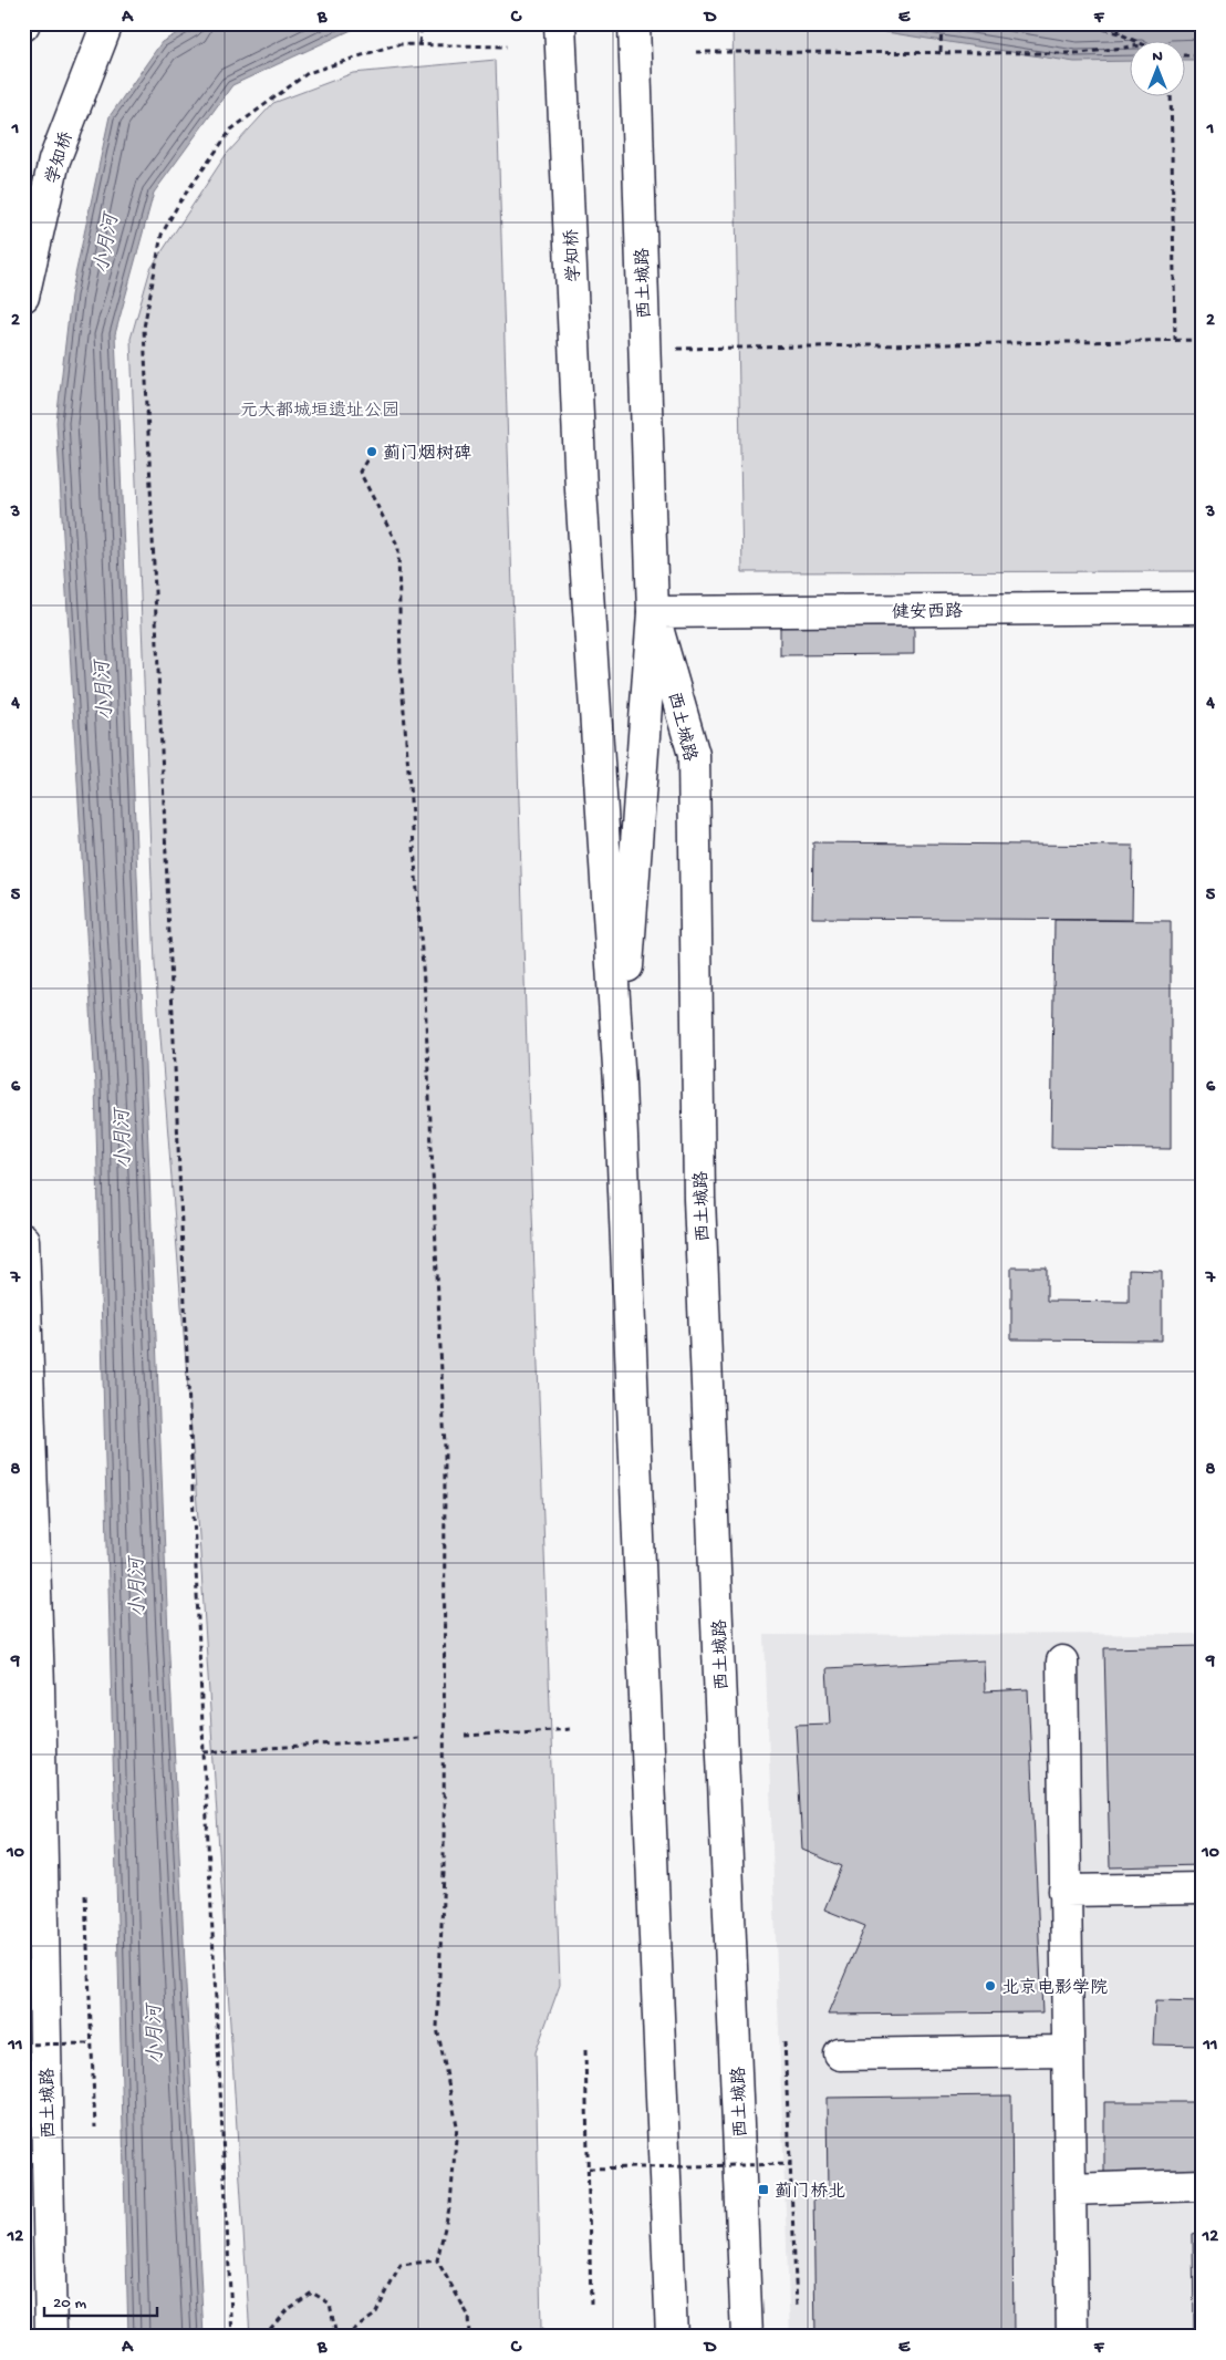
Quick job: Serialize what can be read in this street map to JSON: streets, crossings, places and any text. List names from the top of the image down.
{
  "streets": {
    "main road": ["学知桥", "西土城路", "健安西路"]
  },
  "crossings": [
    ["西土城路", "健安西路"]
  ],
  "water": ["小月河"],
  "parks": ["元大都城垣遗址公园"],
  "places": {
    "other": ["蓟门烟树碑", "北京电影学院"],
    "transit": ["蓟门桥北"]
  },
  "scale_bar": "20 m",
  "north": "top",
  "grid": {
    "columns": [
      "A",
      "B",
      "C",
      "D",
      "E",
      "F"
    ],
    "rows": [
      "1",
      "2",
      "3",
      "4",
      "5",
      "6",
      "7",
      "8",
      "9",
      "10",
      "11",
      "12"
    ]
  }
}
